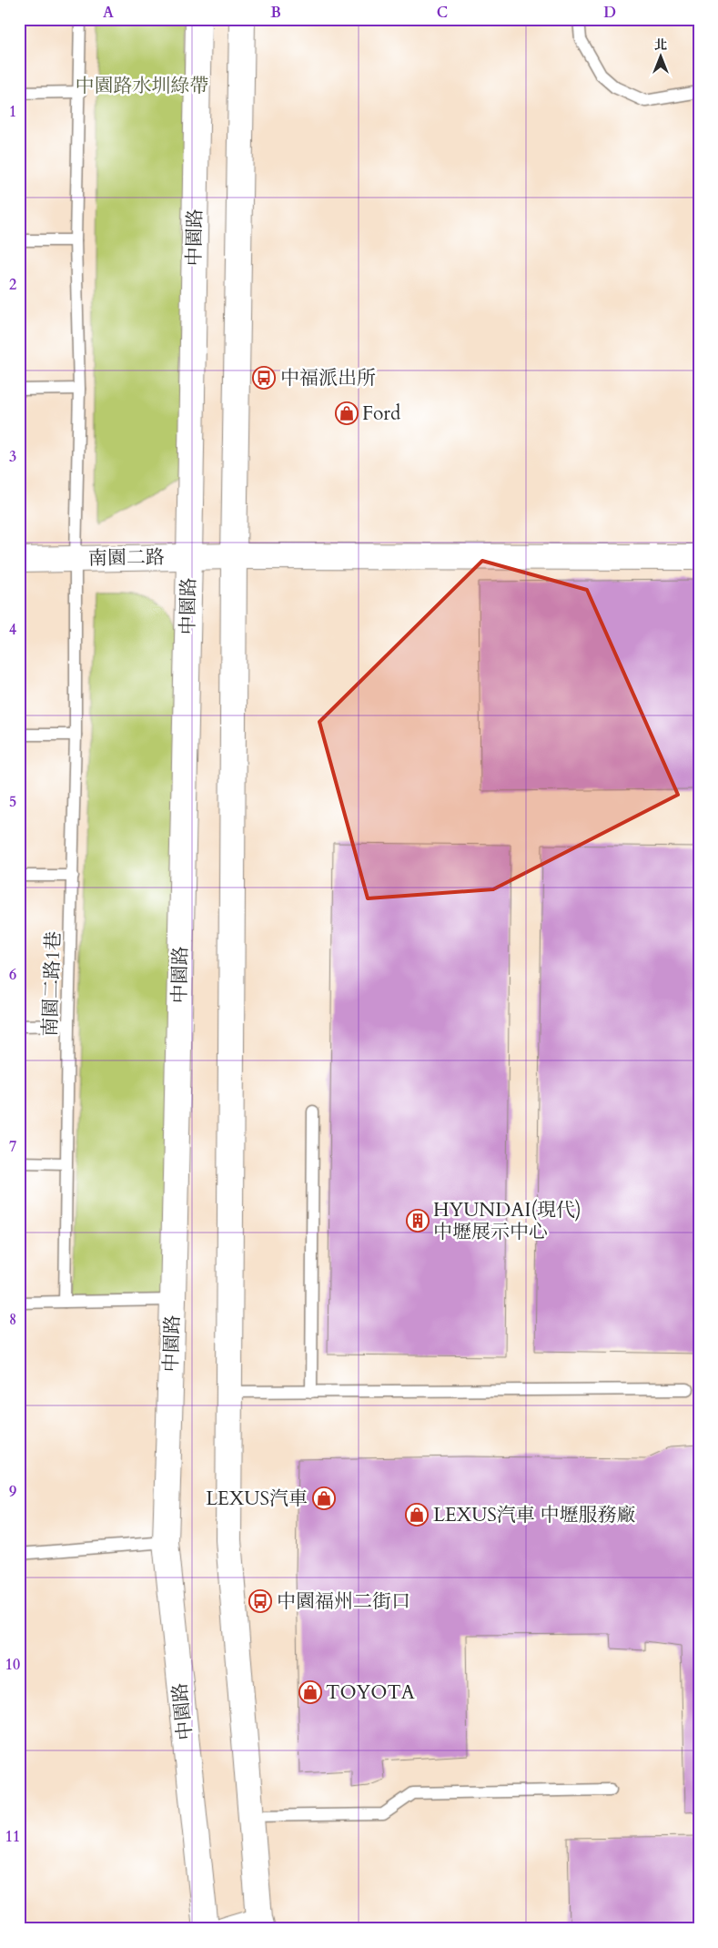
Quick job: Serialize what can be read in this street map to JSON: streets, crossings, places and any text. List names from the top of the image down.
{
  "streets": {
    "main road": ["中園路", "南園二路"],
    "lane": ["南園二路1巷"]
  },
  "crossings": [
    ["中園路", "南園二路"],
    ["南園二路", "南園二路1巷"]
  ],
  "parks": ["中園路水圳綠帶"],
  "places": {
    "bus stop": ["中福派出所", "中園福州二街口"],
    "shop": [
      "Ford",
      "LEXUS汽車",
      "LEXUS汽車 中壢服務廠",
      "TOYOTA"
    ],
    "building": ["HYUNDAI(現代) 中壢展示中心"]
  },
  "north": "top",
  "grid": {
    "columns": [
      "A",
      "B",
      "C",
      "D"
    ],
    "rows": [
      "1",
      "2",
      "3",
      "4",
      "5",
      "6",
      "7",
      "8",
      "9",
      "10",
      "11"
    ]
  }
}
